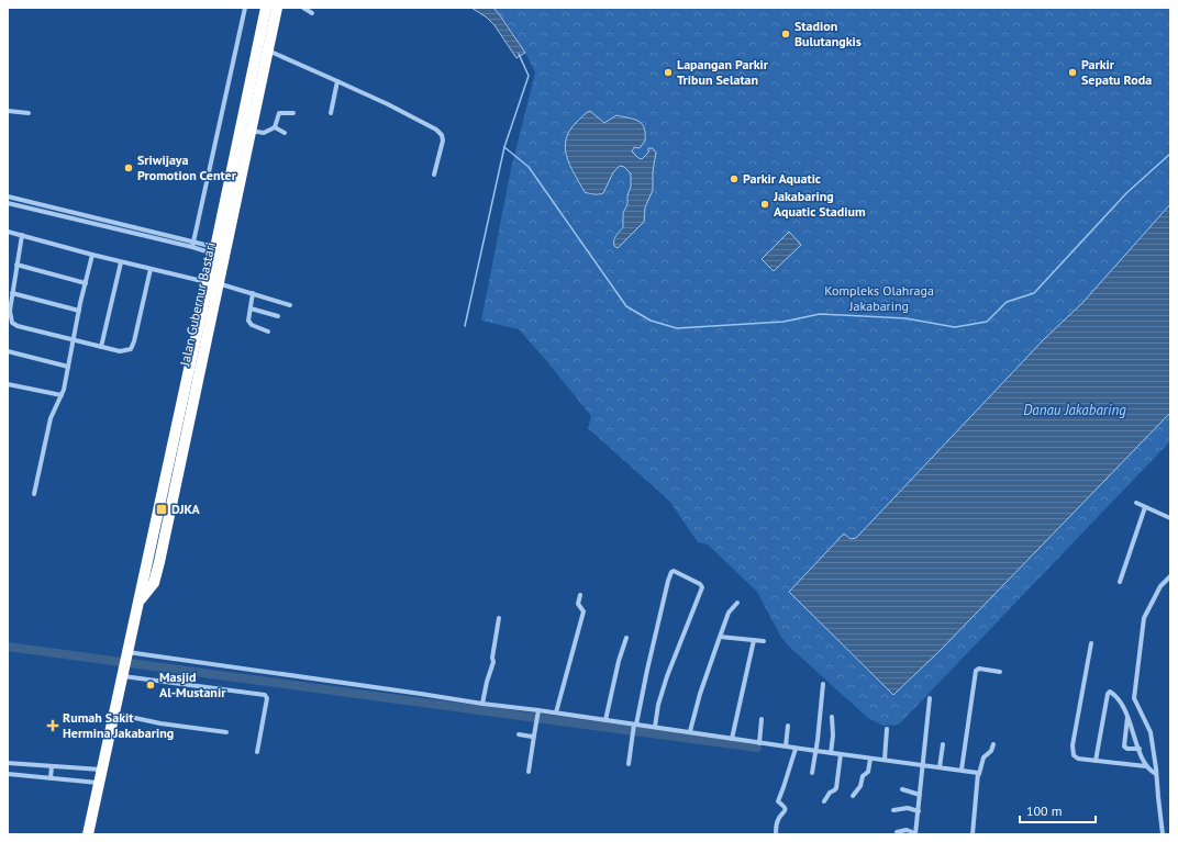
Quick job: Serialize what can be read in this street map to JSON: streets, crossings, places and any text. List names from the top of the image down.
{
  "streets": {
    "highway": ["Jalan Gubernur Bastari"]
  },
  "water": ["Danau Jakabaring"],
  "parks": ["Kompleks Olahraga Jakabaring"],
  "places": {
    "other": [
      "Stadion Bulutangkis",
      "Lapangan Parkir Tribun Selatan",
      "Parkir Sepatu Roda",
      "Sriwijaya Promotion Center",
      "Parkir Aquatic",
      "Jakabaring Aquatic Stadium",
      "Masjid Al-Mustanir"
    ],
    "transit": ["DJKA"],
    "health": ["Rumah Sakit Hermina Jakabaring"]
  },
  "scale_bar": "100 m"
}
